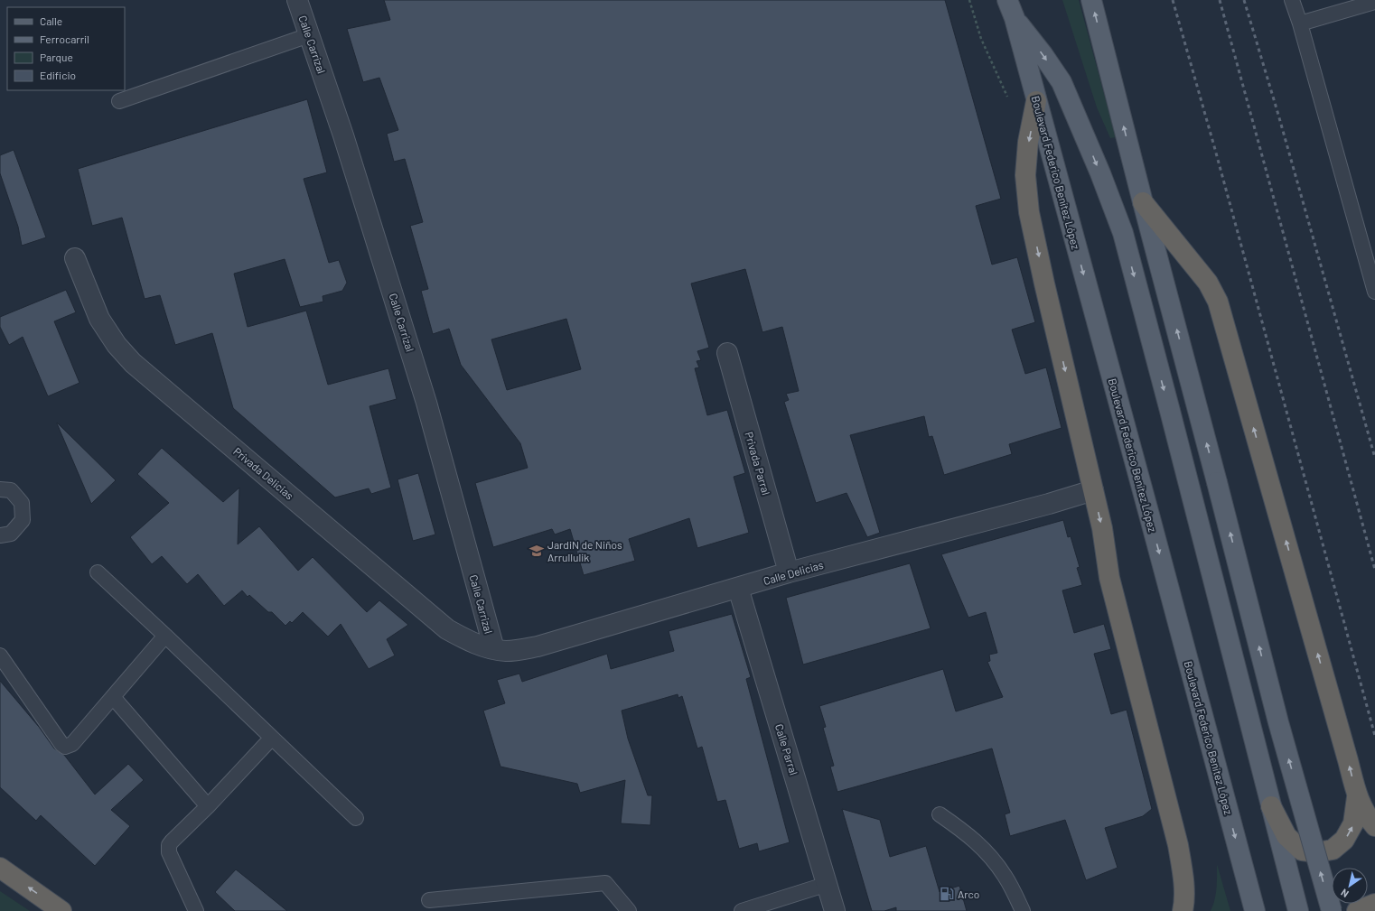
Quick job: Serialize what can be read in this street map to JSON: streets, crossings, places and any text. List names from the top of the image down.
{
  "streets": {
    "main road": ["Boulevard Federico Benítez López"],
    "street": [
      "Calle Carrizal",
      "Privada Parral",
      "Privada Delicias",
      "Calle Delicias",
      "Calle Parral"
    ]
  },
  "crossings": [
    ["Calle Carrizal", "Privada Delicias"],
    ["Calle Carrizal", "Calle Delicias"],
    ["Privada Parral", "Calle Delicias"],
    ["Privada Delicias", "Calle Delicias"],
    ["Calle Delicias", "Calle Parral"]
  ],
  "places": {
    "school or university": ["JardiN de Niños Arrullulik"],
    "fuel station": ["Arco"]
  },
  "legend": [
    "Calle",
    "Ferrocarril",
    "Parque",
    "Edificio"
  ],
  "north": "bottom left"
}
